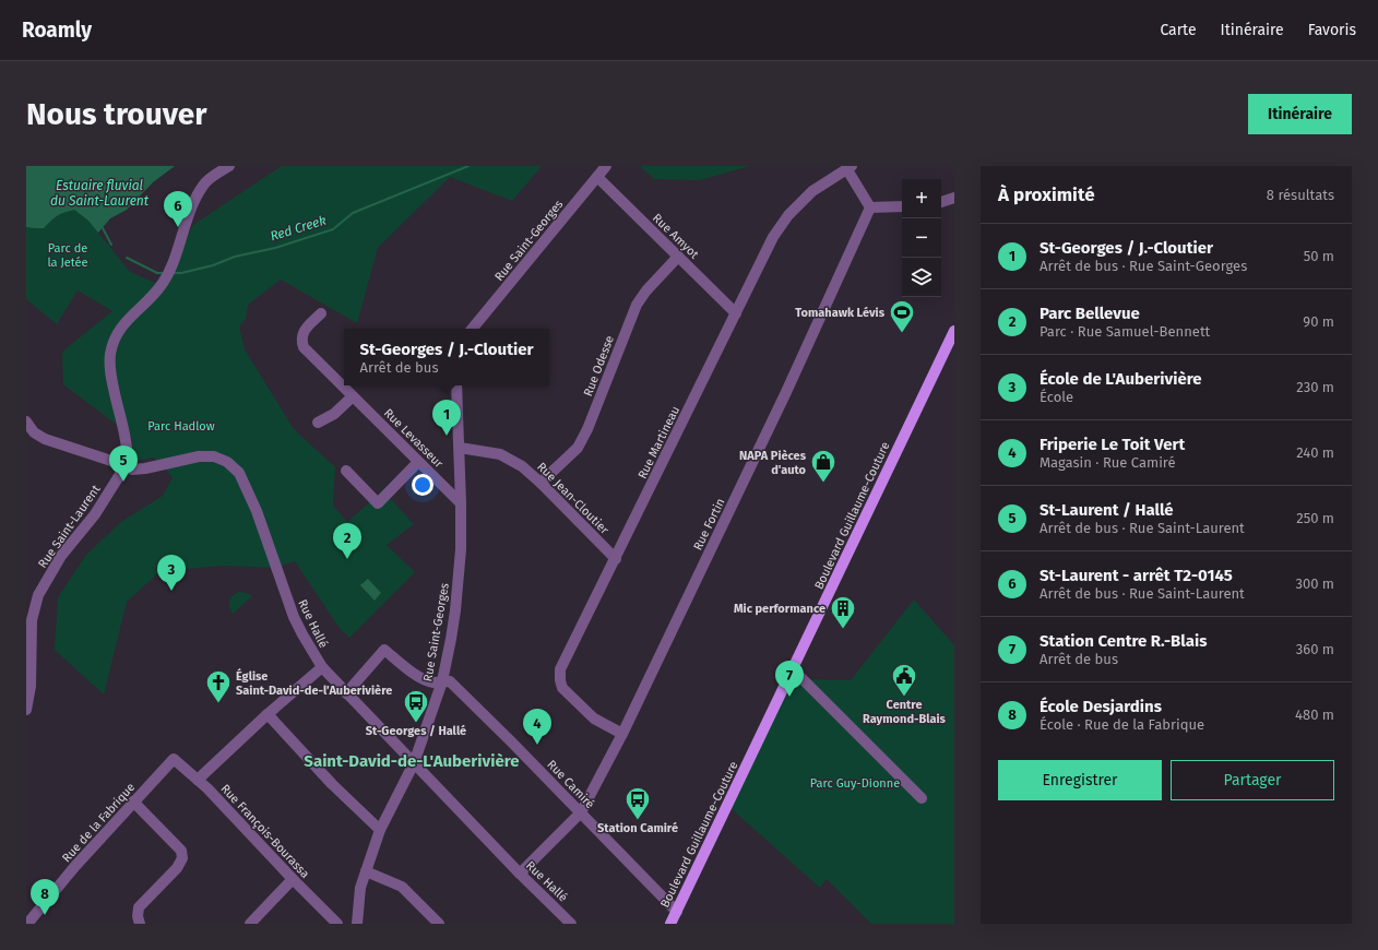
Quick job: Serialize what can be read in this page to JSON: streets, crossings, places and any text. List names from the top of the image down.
{
  "streets": {
    "main road": ["Boulevard Guillaume-Couture"],
    "street": [
      "Rue Amyot",
      "Rue Saint-Georges",
      "Rue Odesse",
      "Rue Levasseur",
      "Rue Martineau",
      "Rue Jean-Cloutier",
      "Rue Fortin",
      "Rue Saint-Laurent",
      "Rue Hallé",
      "Rue Camiré",
      "Rue de la Fabrique",
      "Rue François-Bourassa"
    ]
  },
  "crossings": [
    ["Rue Amyot", "Rue Saint-Georges"],
    ["Rue Amyot", "Rue Odesse"],
    ["Rue Amyot", "Rue Martineau"],
    ["Rue Saint-Georges", "Rue Levasseur"],
    ["Rue Saint-Georges", "Rue Jean-Cloutier"],
    ["Rue Saint-Georges", "Rue Hallé"],
    ["Rue Saint-Georges", "Rue Camiré"],
    ["Rue Odesse", "Rue Jean-Cloutier"],
    ["Rue Martineau", "Rue Jean-Cloutier"],
    ["Rue Martineau", "Rue Fortin"],
    ["Boulevard Guillaume-Couture", "Rue Camiré"],
    ["Rue Fortin", "Rue Hallé"],
    ["Rue Fortin", "Rue Camiré"],
    ["Rue Saint-Laurent", "Rue Hallé"],
    ["Rue de la Fabrique", "Rue François-Bourassa"]
  ],
  "districts": ["Saint-David-de-L'Auberivière"],
  "water": ["Estuaire fluvial du Saint-Laurent", "Red Creek"],
  "parks": ["Parc de la Jetée", "Parc Hadlow", "Parc Guy-Dionne"],
  "places": {
    "sports": ["Tomahawk Lévis"],
    "shop": ["NAPA Pièces d'auto"],
    "building": ["Mic performance"],
    "public building": ["Centre Raymond-Blais"],
    "church": ["Église Saint-David-de-l’Auberivière"],
    "bus stop": ["St-Georges / Hallé", "Station Camiré"]
  },
  "page": {
    "header": "Roamly",
    "nav": ["Carte", "Itinéraire", "Favoris"],
    "buttons": [
      "Itinéraire",
      ["Enregistrer", "Partager"]
    ],
    "title": "Nous trouver",
    "heading": ["À proximité", "8 résultats"],
    "map_buttons": ["+", "−"],
    "pins": [
      "6",
      "1",
      "5",
      "2",
      "3",
      "7",
      "4",
      "8"
    ],
    "list": [
      {
        "mark": "1",
        "name": "St-Georges / J.-Cloutier",
        "note": "Arrêt de bus · Rue Saint-Georges",
        "value": "50 m"
      },
      {
        "mark": "2",
        "name": "Parc Bellevue",
        "note": "Parc · Rue Samuel-Bennett",
        "value": "90 m"
      },
      {
        "mark": "3",
        "name": "École de L'Auberivière",
        "note": "École",
        "value": "230 m"
      },
      {
        "mark": "4",
        "name": "Friperie Le Toit Vert",
        "note": "Magasin · Rue Camiré",
        "value": "240 m"
      },
      {
        "mark": "5",
        "name": "St-Laurent / Hallé",
        "note": "Arrêt de bus · Rue Saint-Laurent",
        "value": "250 m"
      },
      {
        "mark": "6",
        "name": "St-Laurent - arrêt T2-0145",
        "note": "Arrêt de bus · Rue Saint-Laurent",
        "value": "300 m"
      },
      {
        "mark": "7",
        "name": "Station Centre R.-Blais",
        "note": "Arrêt de bus",
        "value": "360 m"
      },
      {
        "mark": "8",
        "name": "École Desjardins",
        "note": "École · Rue de la Fabrique",
        "value": "480 m"
      }
    ],
    "popup": ["St-Georges / J.-Cloutier", "Arrêt de bus"]
  }
}
